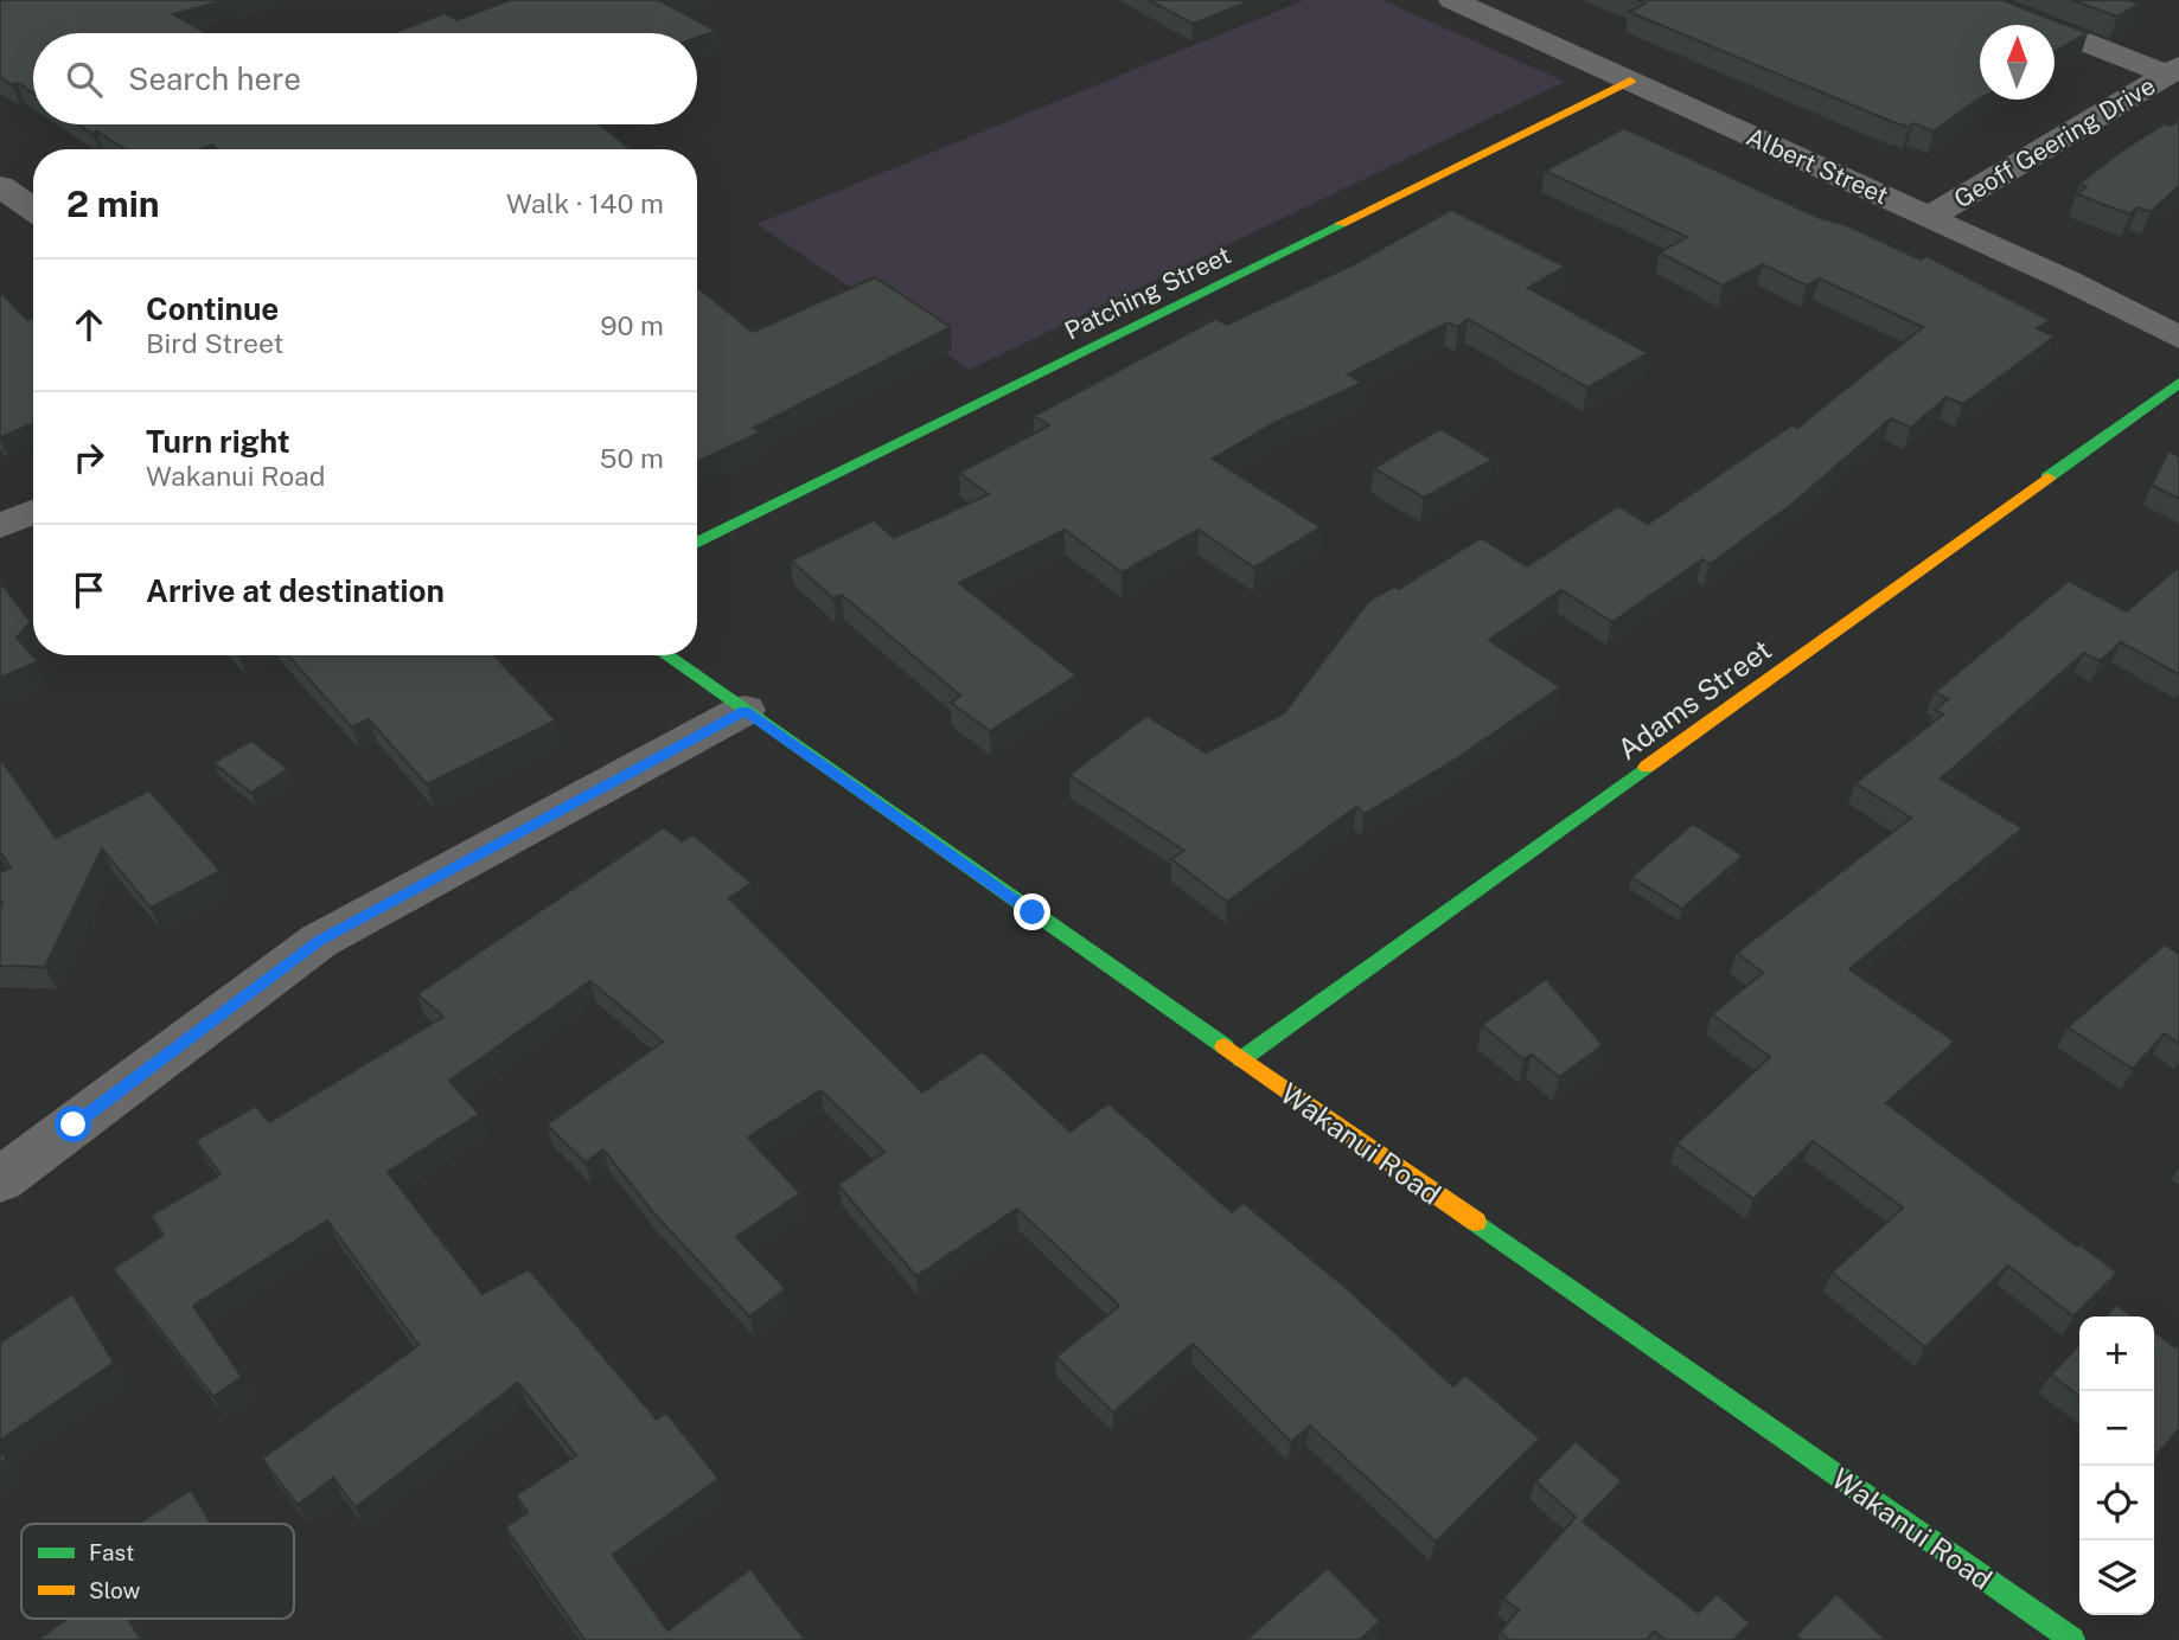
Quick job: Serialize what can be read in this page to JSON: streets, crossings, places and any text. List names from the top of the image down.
{
  "streets": {
    "street": [
      "Geoff Geering Drive",
      "Albert Street",
      "Patching Street",
      "Adams Street",
      "Wakanui Road"
    ]
  },
  "crossings": [
    ["Geoff Geering Drive", "Albert Street"],
    ["Albert Street", "Patching Street"],
    ["Adams Street", "Wakanui Road"]
  ],
  "legend": ["Fast", "Slow"],
  "north": "top",
  "page": {
    "search": "Search here",
    "heading": ["2 min", "Walk · 140 m"],
    "list": [
      ["Continue", "Bird Street", "90 m"],
      ["Turn right", "Wakanui Road", "50 m"],
      "Arrive at destination"
    ],
    "map_buttons": ["+", "−"]
  }
}
